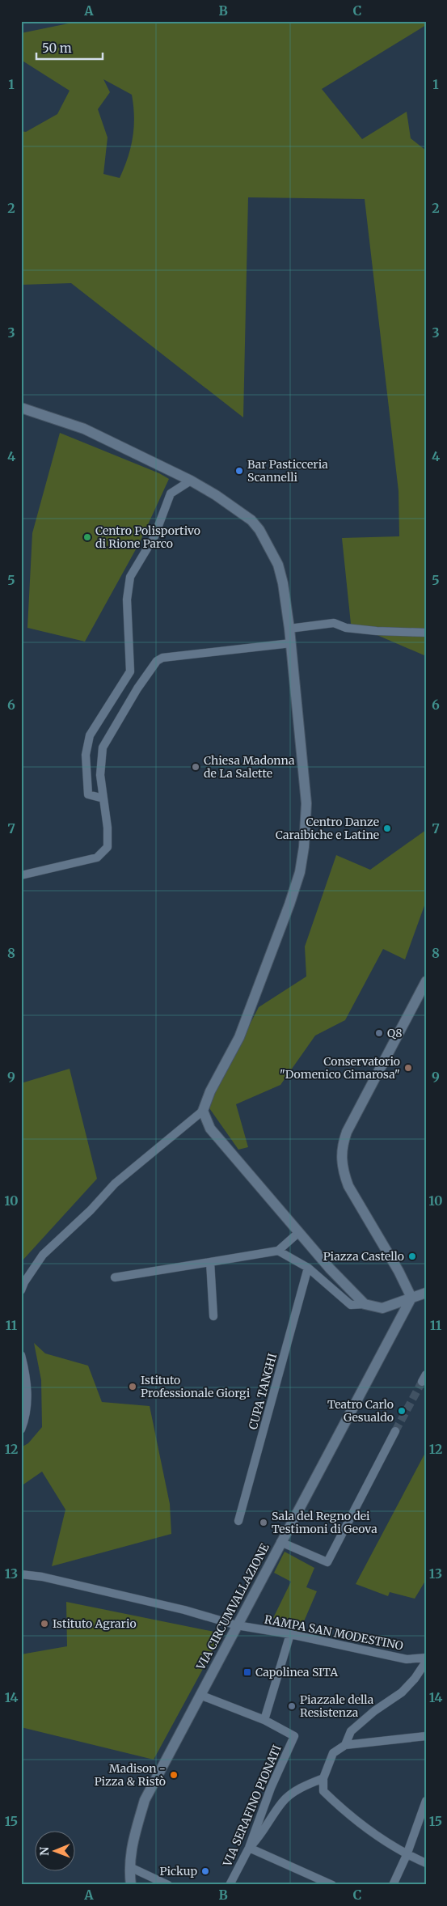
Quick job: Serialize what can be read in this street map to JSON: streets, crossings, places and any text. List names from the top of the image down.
{
  "streets": {
    "street": [
      "CUPA TANGHI",
      "VIA CIRCUMVALLAZIONE",
      "RAMPA SAN MODESTINO",
      "VIA SERAFINO PIONATI"
    ]
  },
  "crossings": [
    ["VIA CIRCUMVALLAZIONE", "RAMPA SAN MODESTINO"],
    ["VIA CIRCUMVALLAZIONE", "VIA SERAFINO PIONATI"]
  ],
  "places": {
    "other": [
      "Bar Pasticceria Scannelli",
      "Centro Polisportivo di Rione Parco",
      "Chiesa Madonna de La Salette",
      "Centro Danze Caraibiche e Latine",
      "Q8",
      "Conservatorio \"Domenico Cimarosa\"",
      "Piazza Castello",
      "Istituto Professionale Giorgi",
      "Teatro Carlo Gesualdo",
      "Sala del Regno dei Testimoni di Geova",
      "Istituto Agrario",
      "Piazzale della Resistenza",
      "Madison - Pizza & Ristò",
      "Pickup"
    ],
    "transit": ["Capolinea SITA"]
  },
  "scale_bar": "50 m",
  "north": "left",
  "grid": {
    "columns": ["A", "B", "C"],
    "rows": [
      "1",
      "2",
      "3",
      "4",
      "5",
      "6",
      "7",
      "8",
      "9",
      "10",
      "11",
      "12",
      "13",
      "14",
      "15"
    ]
  }
}
